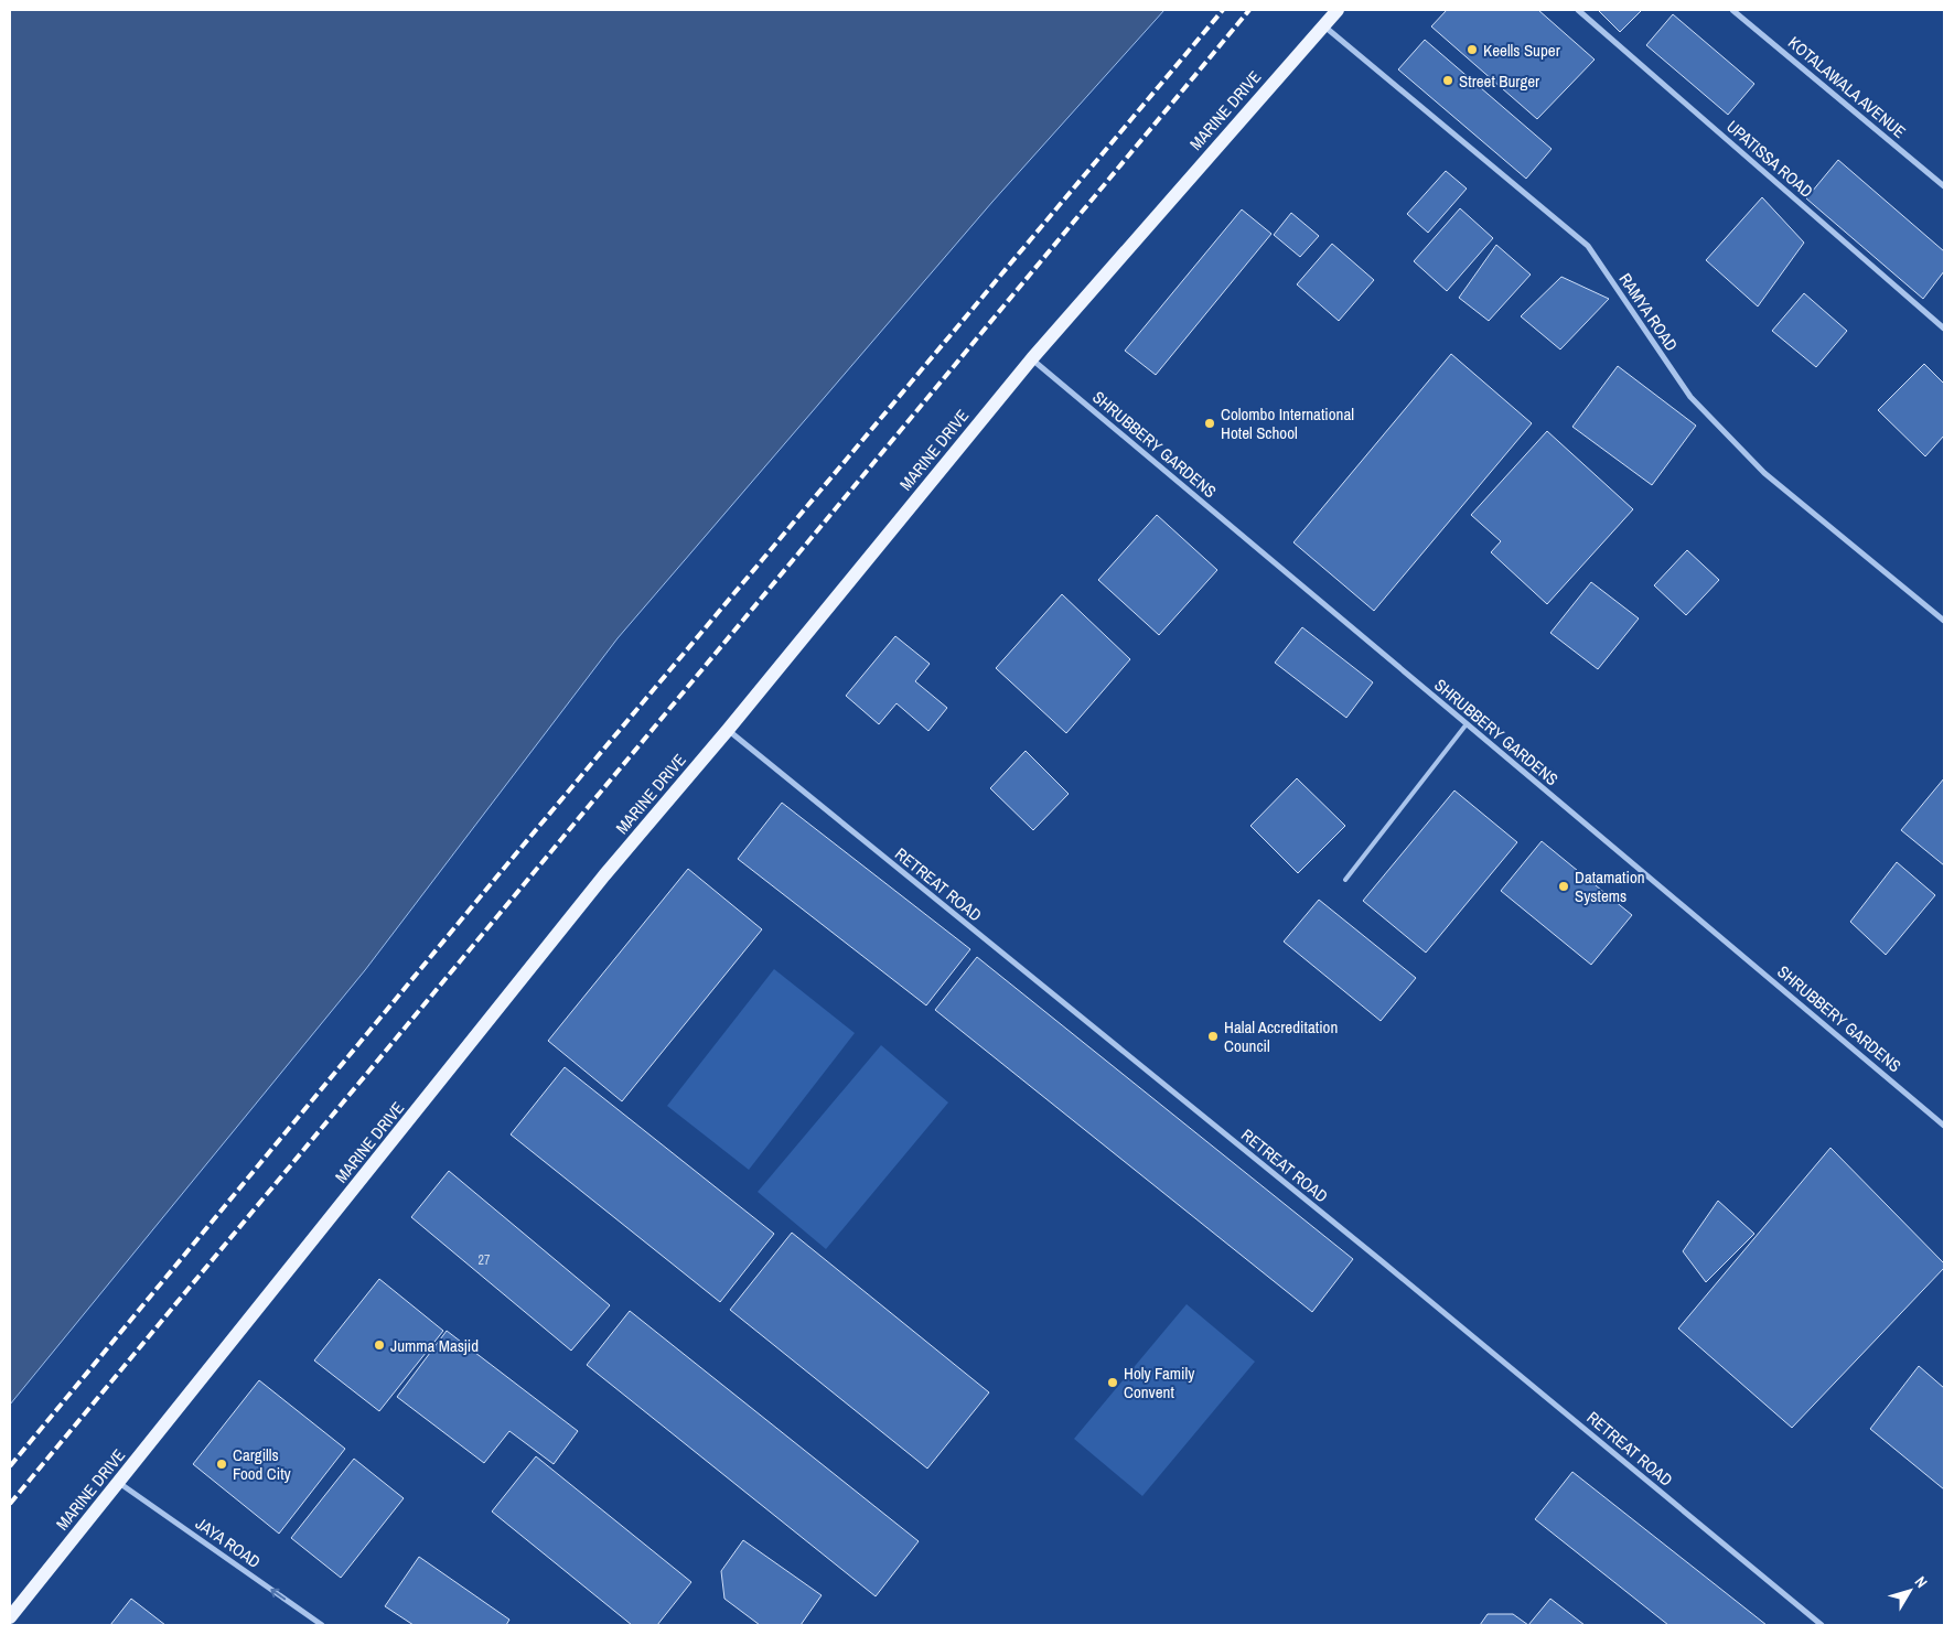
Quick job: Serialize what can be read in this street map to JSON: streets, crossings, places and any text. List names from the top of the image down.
{
  "streets": {
    "main road": ["MARINE DRIVE"],
    "street": [
      "KOTALAWALA AVENUE",
      "UPATISSA ROAD",
      "RAMYA ROAD",
      "SHRUBBERY GARDENS",
      "RETREAT ROAD",
      "JAYA ROAD"
    ]
  },
  "crossings": [
    ["MARINE DRIVE", "RAMYA ROAD"],
    ["MARINE DRIVE", "SHRUBBERY GARDENS"],
    ["MARINE DRIVE", "RETREAT ROAD"],
    ["MARINE DRIVE", "JAYA ROAD"]
  ],
  "one_way": ["JAYA ROAD"],
  "places": [
    "Keells Super",
    "Street Burger",
    "Colombo International Hotel School",
    "Datamation Systems",
    "Halal Accreditation Council",
    "Jumma Masjid",
    "Holy Family Convent",
    "Cargills Food City"
  ],
  "house_numbers": ["27"],
  "north": "top right"
}
